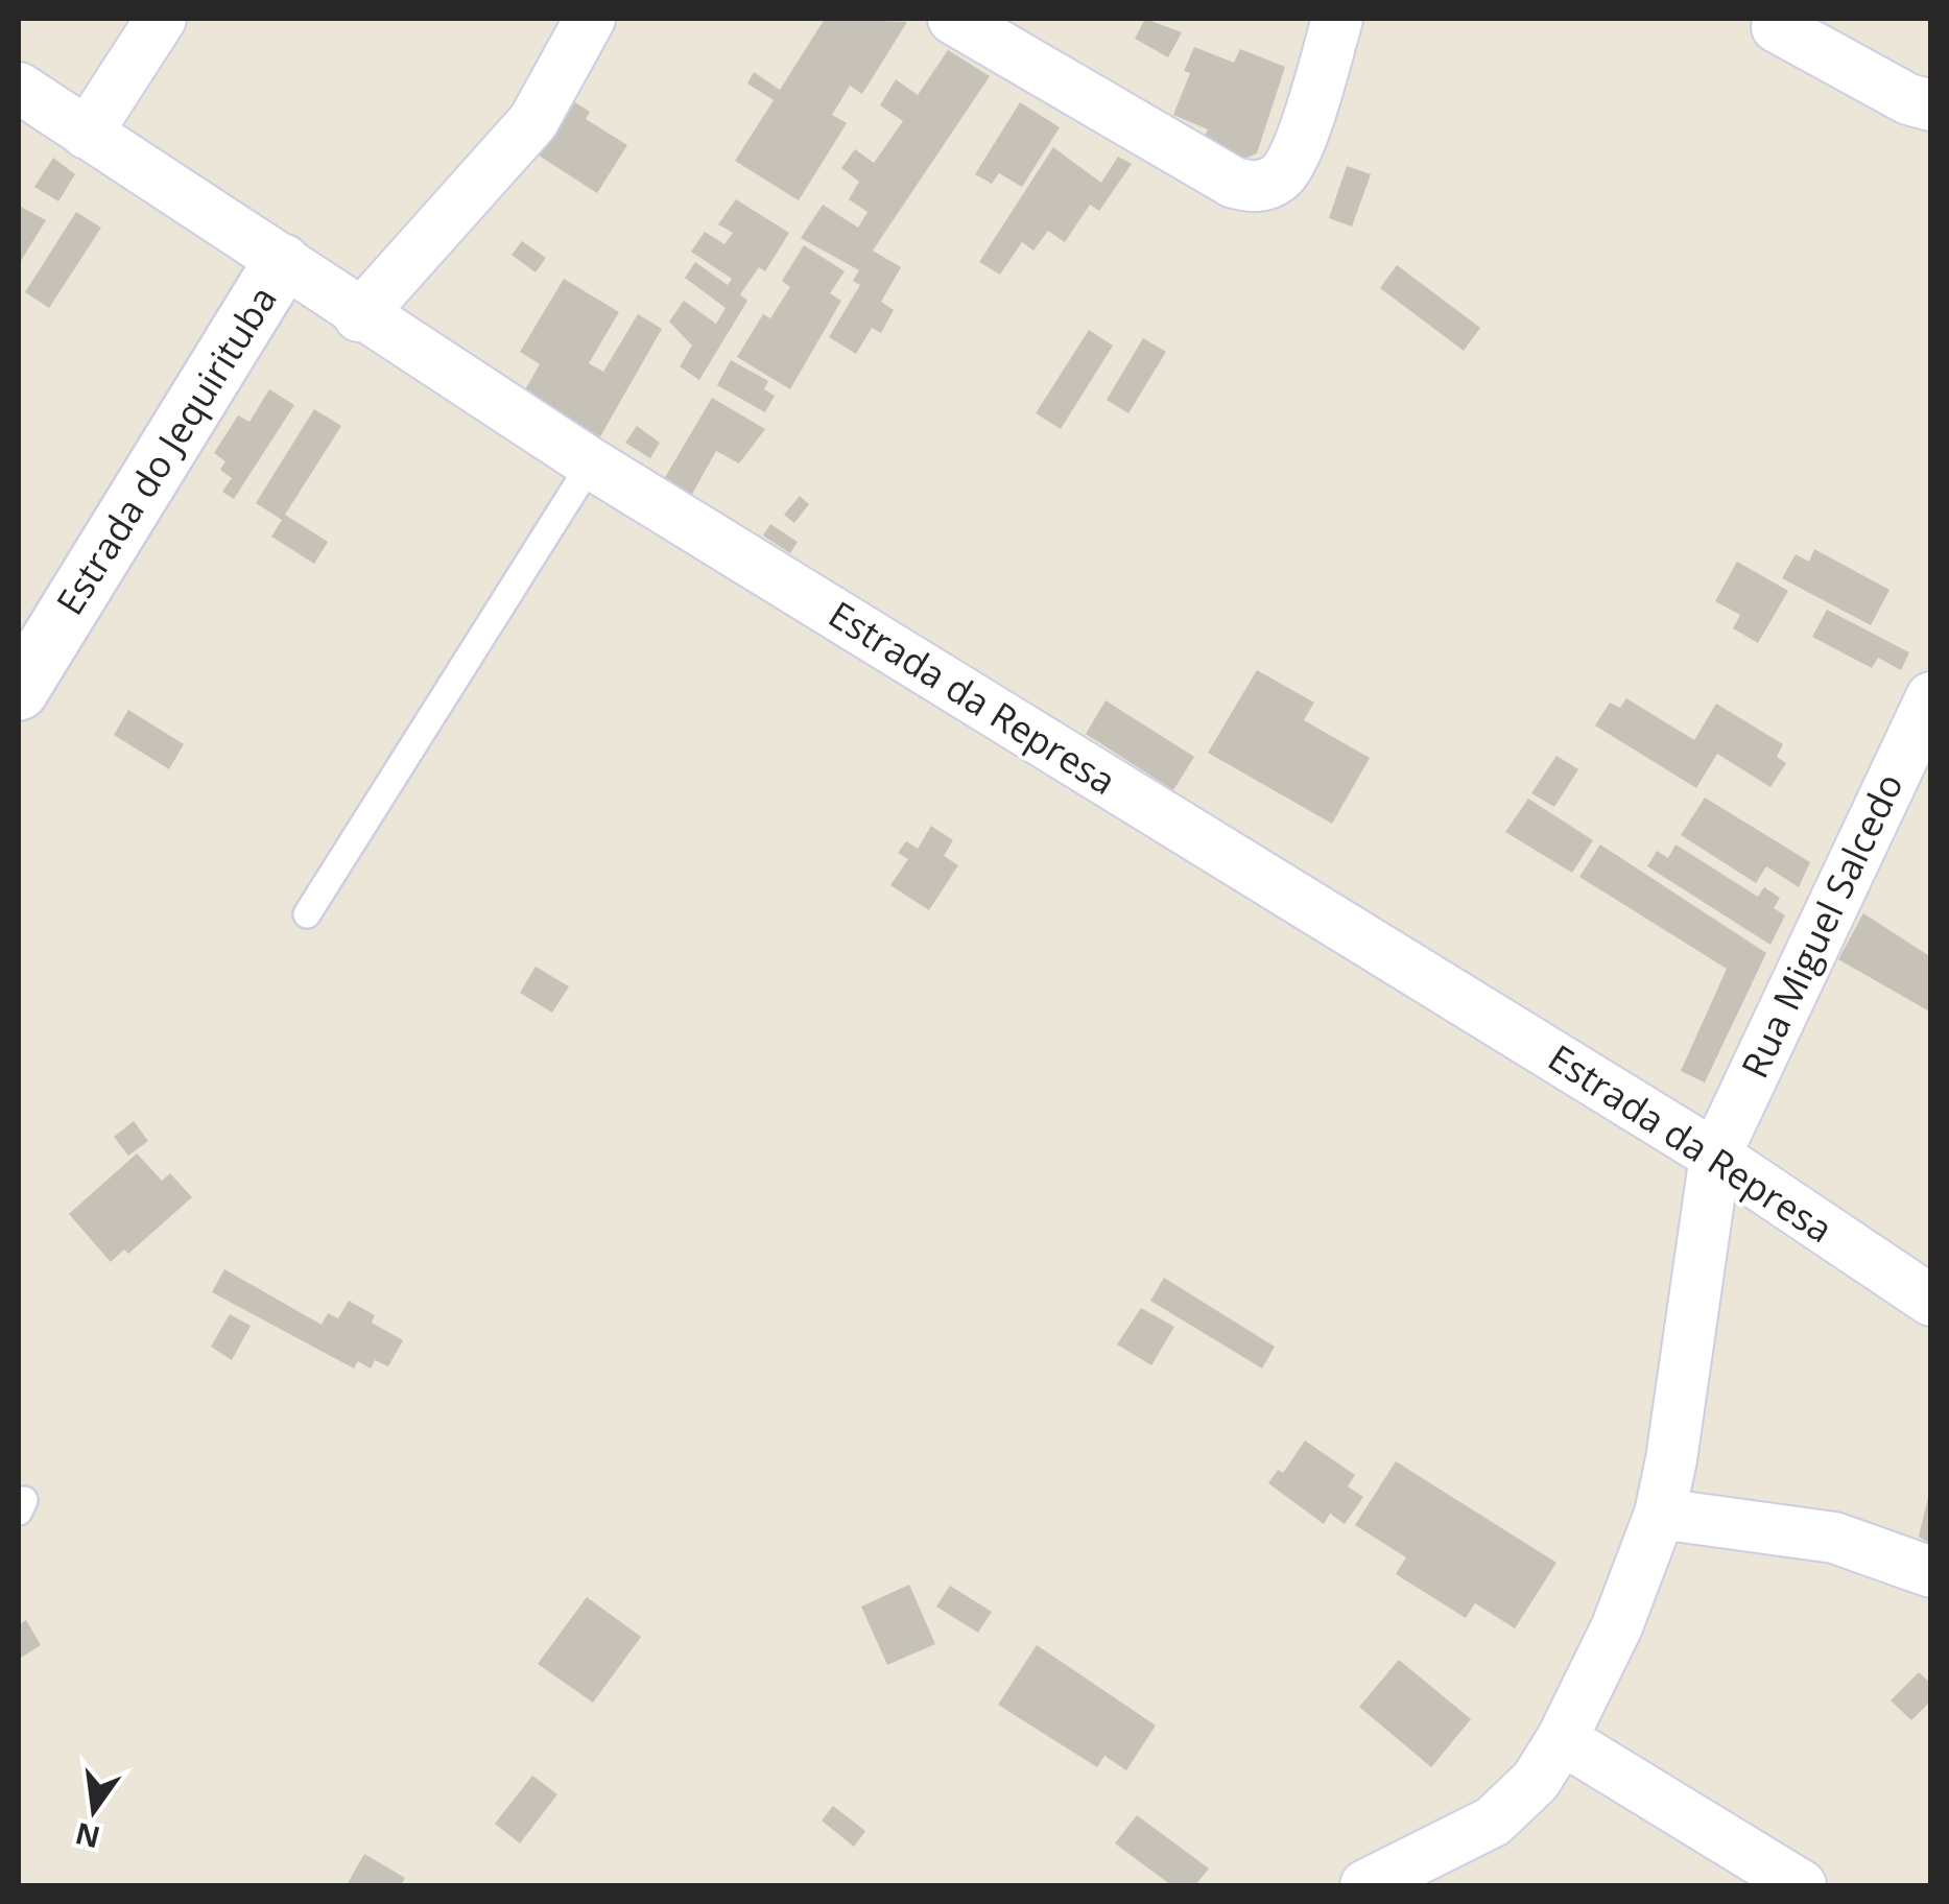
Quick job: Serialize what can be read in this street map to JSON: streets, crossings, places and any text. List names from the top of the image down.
{
  "streets": {
    "street": ["Estrada do Jequirituba", "Estrada da Represa", "Rua Miguel Salcedo"]
  },
  "crossings": [
    ["Estrada do Jequirituba", "Estrada da Represa"],
    ["Estrada da Represa", "Rua Miguel Salcedo"]
  ],
  "north": "bottom"
}
